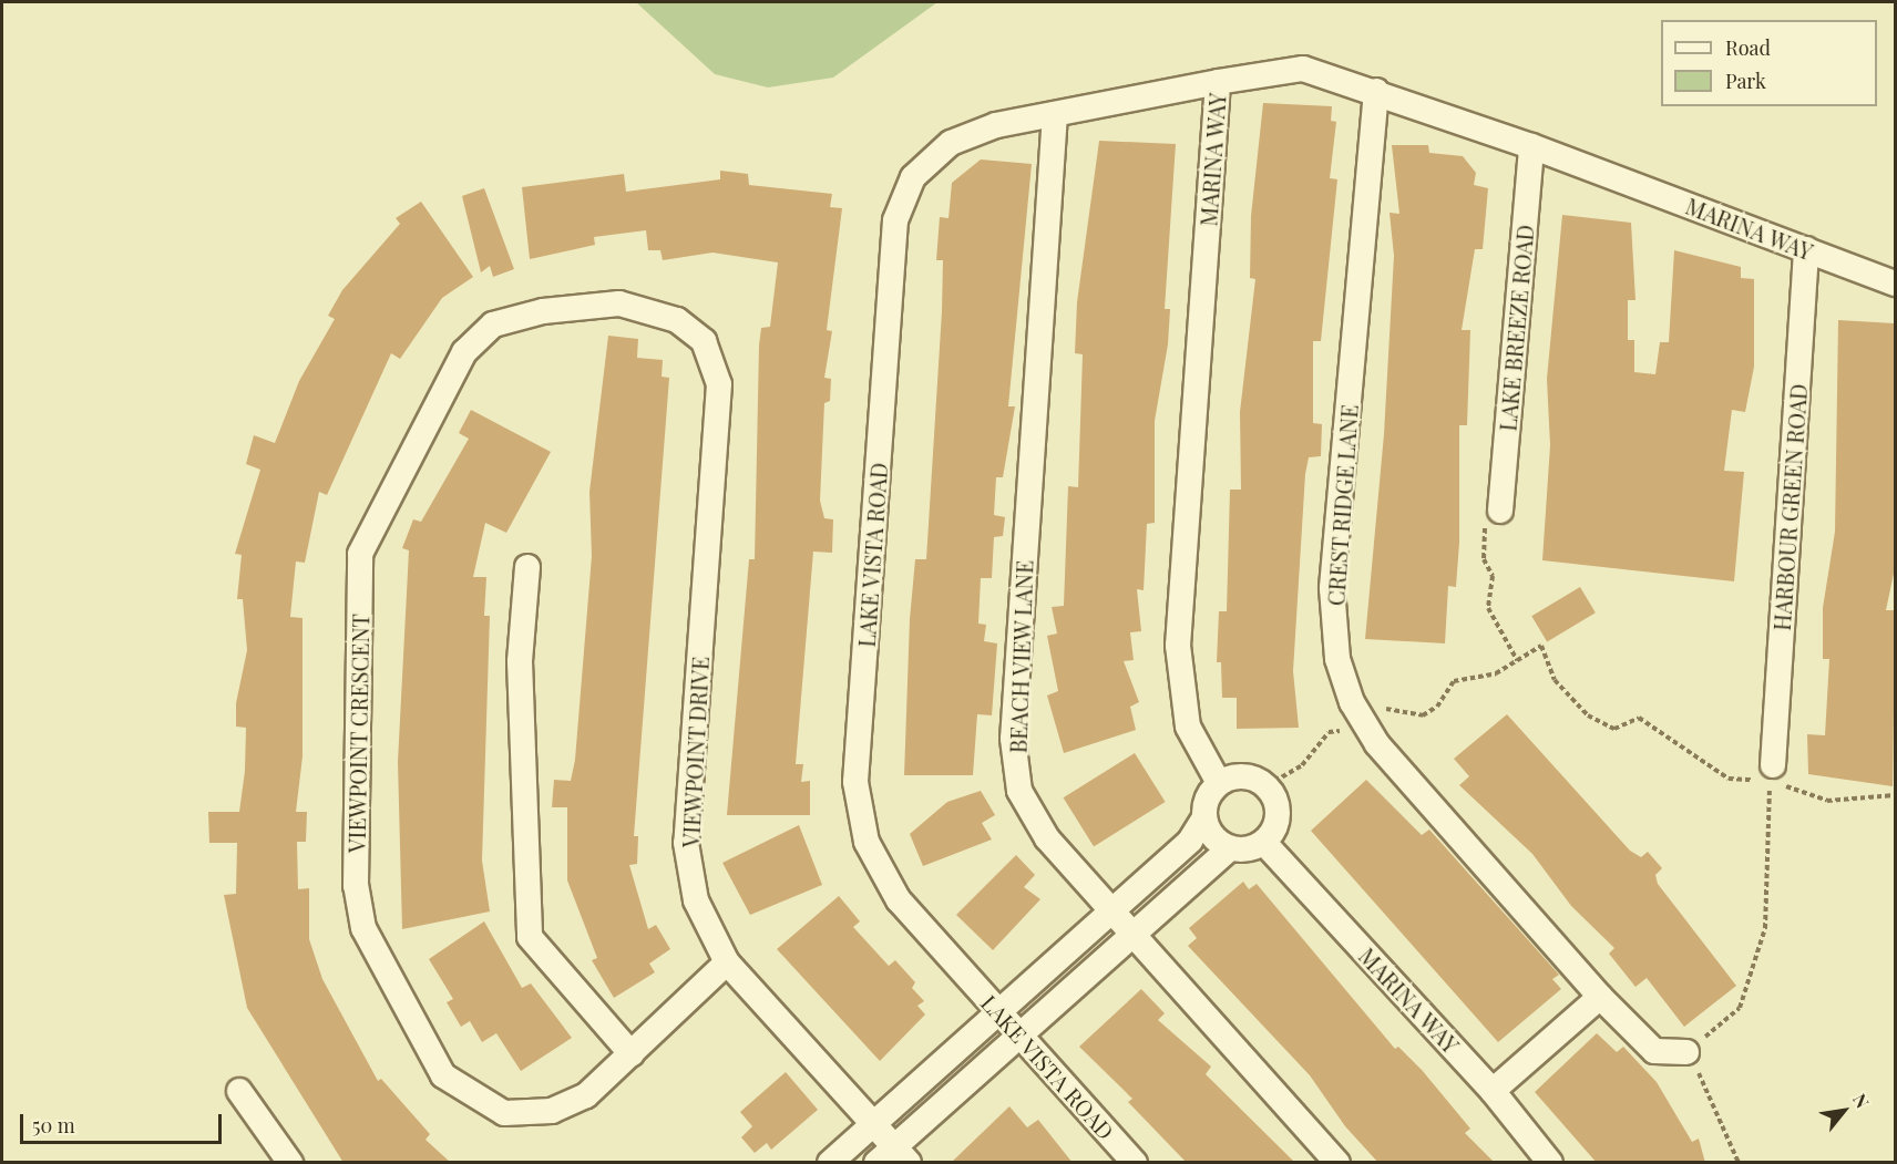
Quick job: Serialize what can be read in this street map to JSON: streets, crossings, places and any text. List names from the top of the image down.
{
  "streets": {
    "street": [
      "MARINA WAY",
      "LAKE BREEZE ROAD",
      "CREST RIDGE LANE",
      "HARBOUR GREEN ROAD",
      "LAKE VISTA ROAD",
      "BEACH VIEW LANE",
      "VIEWPOINT CRESCENT",
      "VIEWPOINT DRIVE"
    ]
  },
  "crossings": [
    ["MARINA WAY", "LAKE BREEZE ROAD"],
    ["MARINA WAY", "CREST RIDGE LANE"],
    ["MARINA WAY", "HARBOUR GREEN ROAD"],
    ["MARINA WAY", "LAKE VISTA ROAD"],
    ["LAKE VISTA ROAD", "BEACH VIEW LANE"],
    ["VIEWPOINT CRESCENT", "VIEWPOINT DRIVE"]
  ],
  "legend": ["Road", "Park"],
  "scale_bar": "50 m",
  "north": "top right"
}
